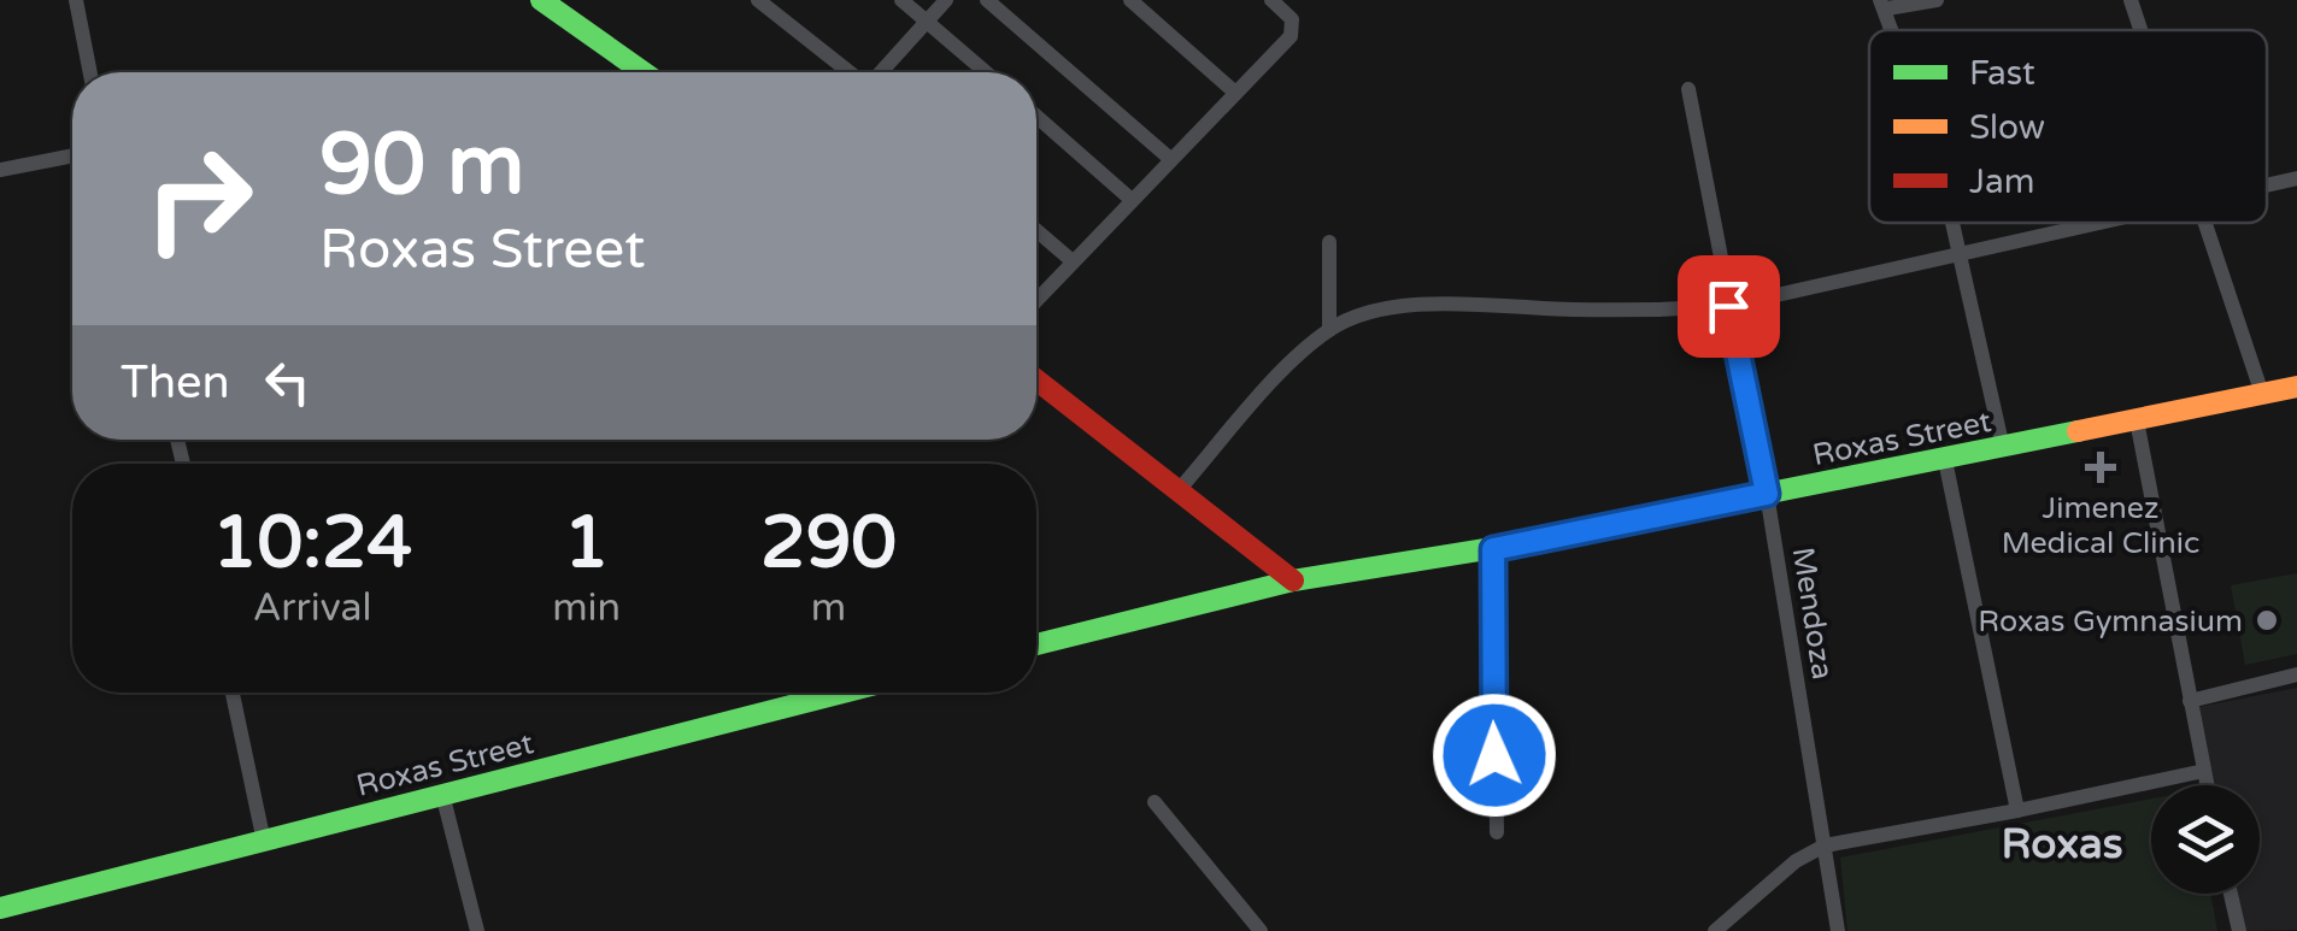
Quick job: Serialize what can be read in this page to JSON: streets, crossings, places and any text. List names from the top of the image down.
{
  "streets": {
    "main road": ["Roxas Street"],
    "street": ["Mendoza"]
  },
  "crossings": [
    ["Roxas Street", "Mendoza"]
  ],
  "districts": ["Roxas"],
  "places": {
    "health": ["Jimenez Medical Clinic"],
    "other": ["Roxas Gymnasium"]
  },
  "legend": ["Fast", "Slow", "Jam"],
  "page": {
    "turn": ["90 m", "Roxas Street"],
    "then": "Then",
    "eta": [
      "10:24",
      "Arrival",
      "1",
      "min",
      "290",
      "m"
    ]
  }
}
